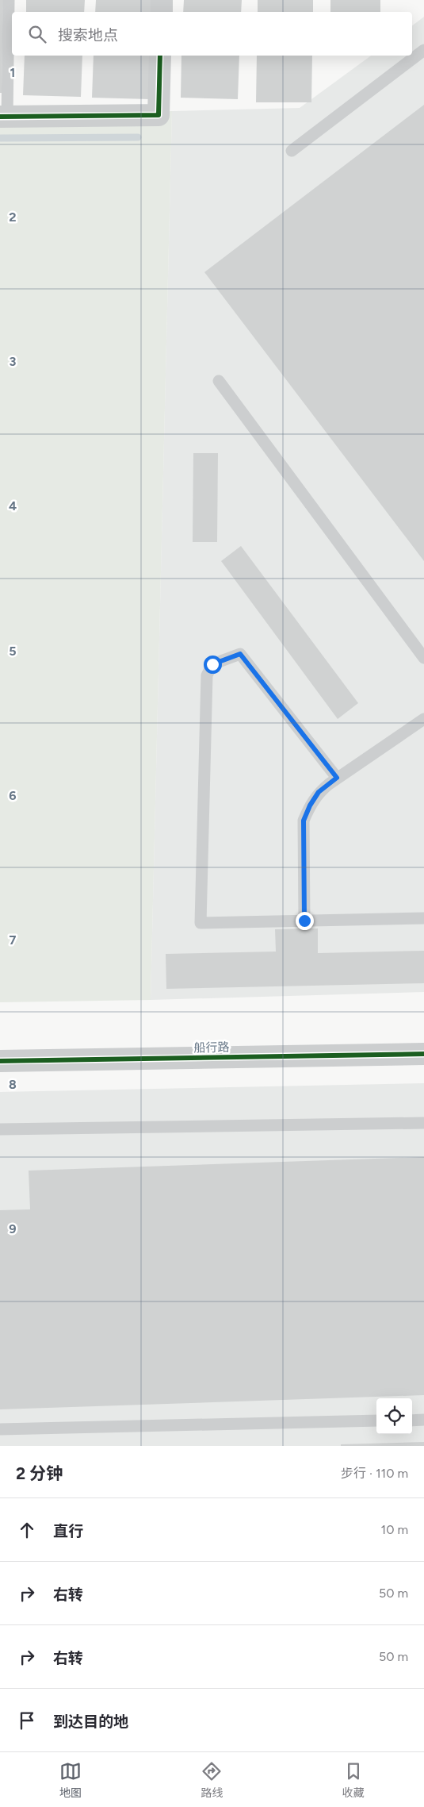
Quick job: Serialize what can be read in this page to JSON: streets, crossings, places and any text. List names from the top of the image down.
{
  "streets": {
    "street": ["船行路"]
  },
  "page": {
    "search": "搜索地点",
    "heading": ["2 分钟", "步行 · 110 m"],
    "list": [
      ["直行", "10 m"],
      ["右转", "50 m"],
      ["右转", "50 m"],
      "到达目的地"
    ],
    "nav": ["地图", "路线", "收藏"]
  },
  "grid": {
    "rows": [
      "1",
      "2",
      "3",
      "4",
      "5",
      "6",
      "7",
      "8",
      "9"
    ]
  }
}
